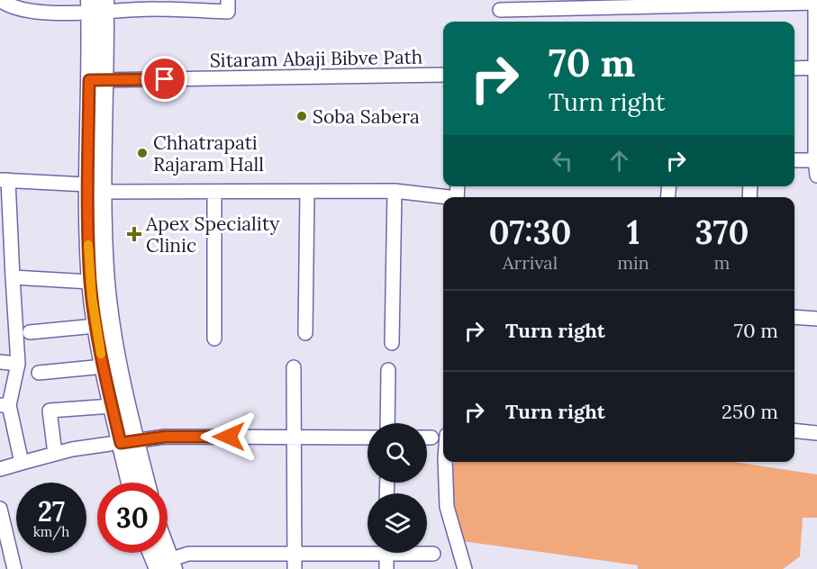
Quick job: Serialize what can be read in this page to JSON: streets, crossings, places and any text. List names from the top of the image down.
{
  "streets": {
    "street": ["Sitaram Abaji Bibve Path"]
  },
  "places": {
    "other": ["Soba Sabera", "Chhatrapati Rajaram Hall"],
    "health": ["Apex Speciality Clinic"]
  },
  "page": {
    "turn": ["70 m", "Turn right"],
    "eta": [
      "07:30",
      "Arrival",
      "1",
      "min",
      "370",
      "m"
    ],
    "list": [
      {
        "name": "Turn right",
        "value": "70 m"
      },
      {
        "name": "Turn right",
        "value": "250 m"
      }
    ],
    "speed": "27 km/h",
    "limit": "30"
  }
}
